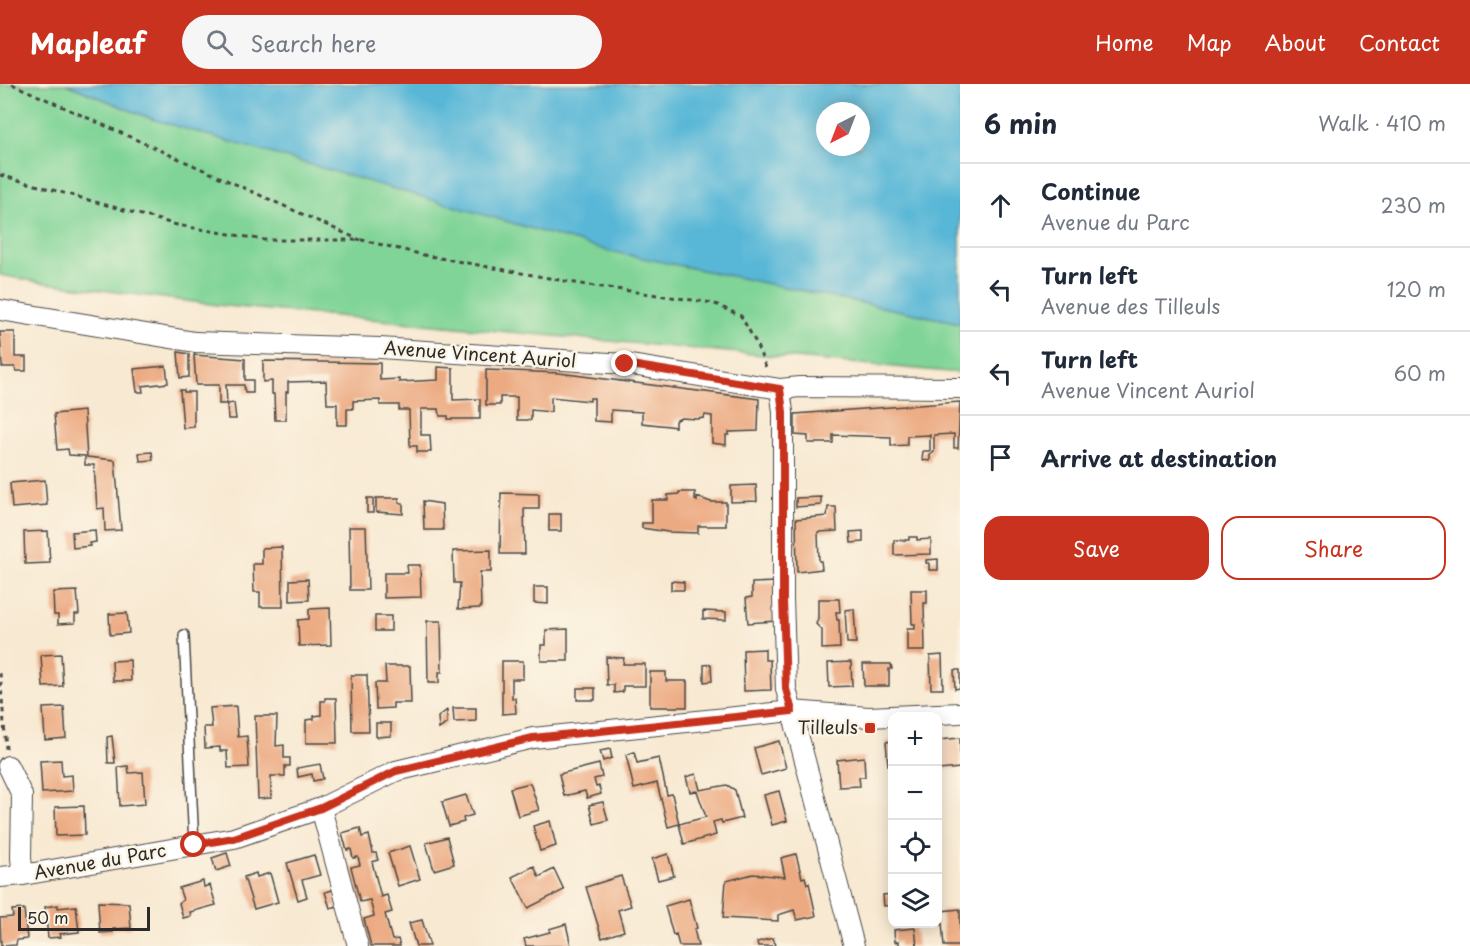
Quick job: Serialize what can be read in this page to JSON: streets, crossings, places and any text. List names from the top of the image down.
{
  "streets": {
    "street": ["Avenue Vincent Auriol", "Avenue du Parc"]
  },
  "places": {
    "transit": ["Tilleuls"]
  },
  "scale_bar": "50 m",
  "north": "bottom left",
  "page": {
    "header": "Mapleaf",
    "search": "Search here",
    "nav": [
      "Home",
      "Map",
      "About",
      "Contact"
    ],
    "heading": ["6 min", "Walk · 410 m"],
    "list": [
      ["Continue", "Avenue du Parc", "230 m"],
      ["Turn left", "Avenue des Tilleuls", "120 m"],
      ["Turn left", "Avenue Vincent Auriol", "60 m"],
      "Arrive at destination"
    ],
    "buttons": ["Save", "Share"],
    "map_buttons": ["+", "−"],
    "scale": "50 m"
  }
}
